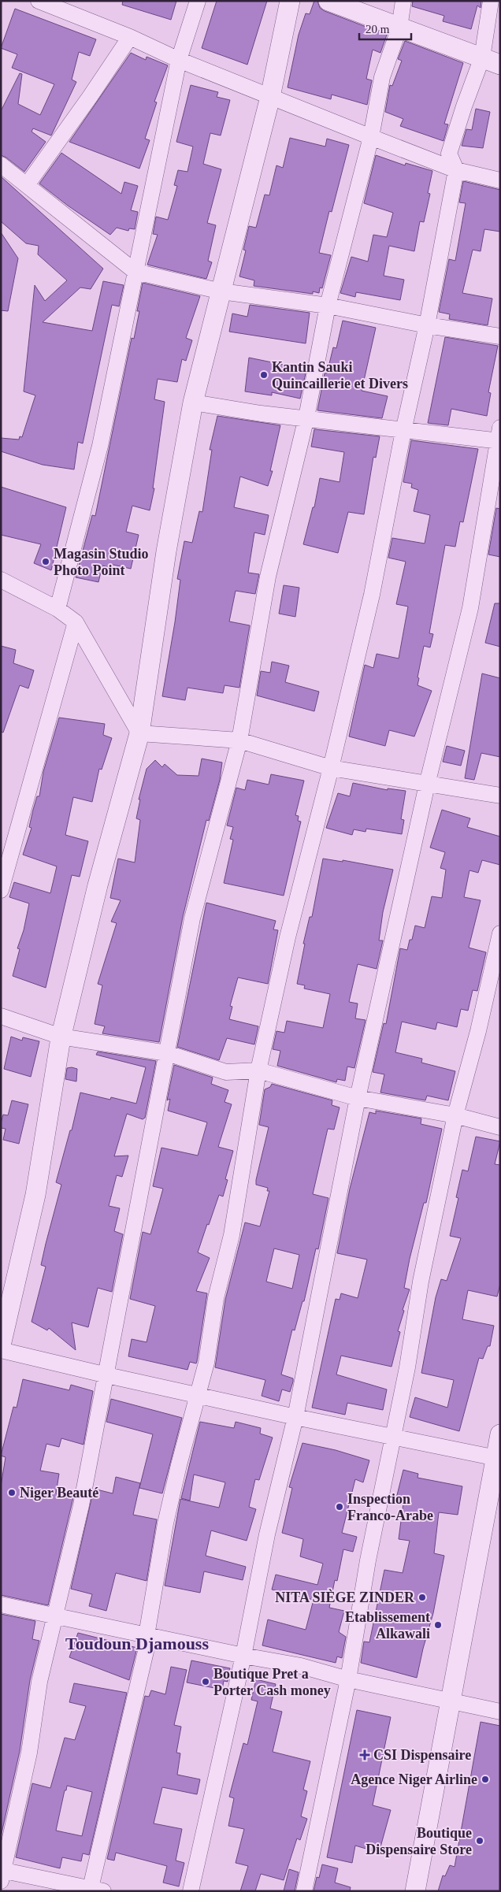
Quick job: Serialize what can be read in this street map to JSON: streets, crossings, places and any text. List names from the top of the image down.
{
  "districts": ["Toudoun Djamouss"],
  "places": {
    "other": [
      "Kantin Sauki Quincaillerie et Divers",
      "Magasin Studio Photo Point",
      "Niger Beauté",
      "Inspection Franco-Arabe",
      "NITA SIÈGE ZINDER",
      "Etablissement Alkawali",
      "Boutique Pret a Porter Cash money",
      "Agence Niger Airline",
      "Boutique Dispensaire Store"
    ],
    "health": ["CSI Dispensaire"]
  },
  "scale_bar": "20 m"
}
